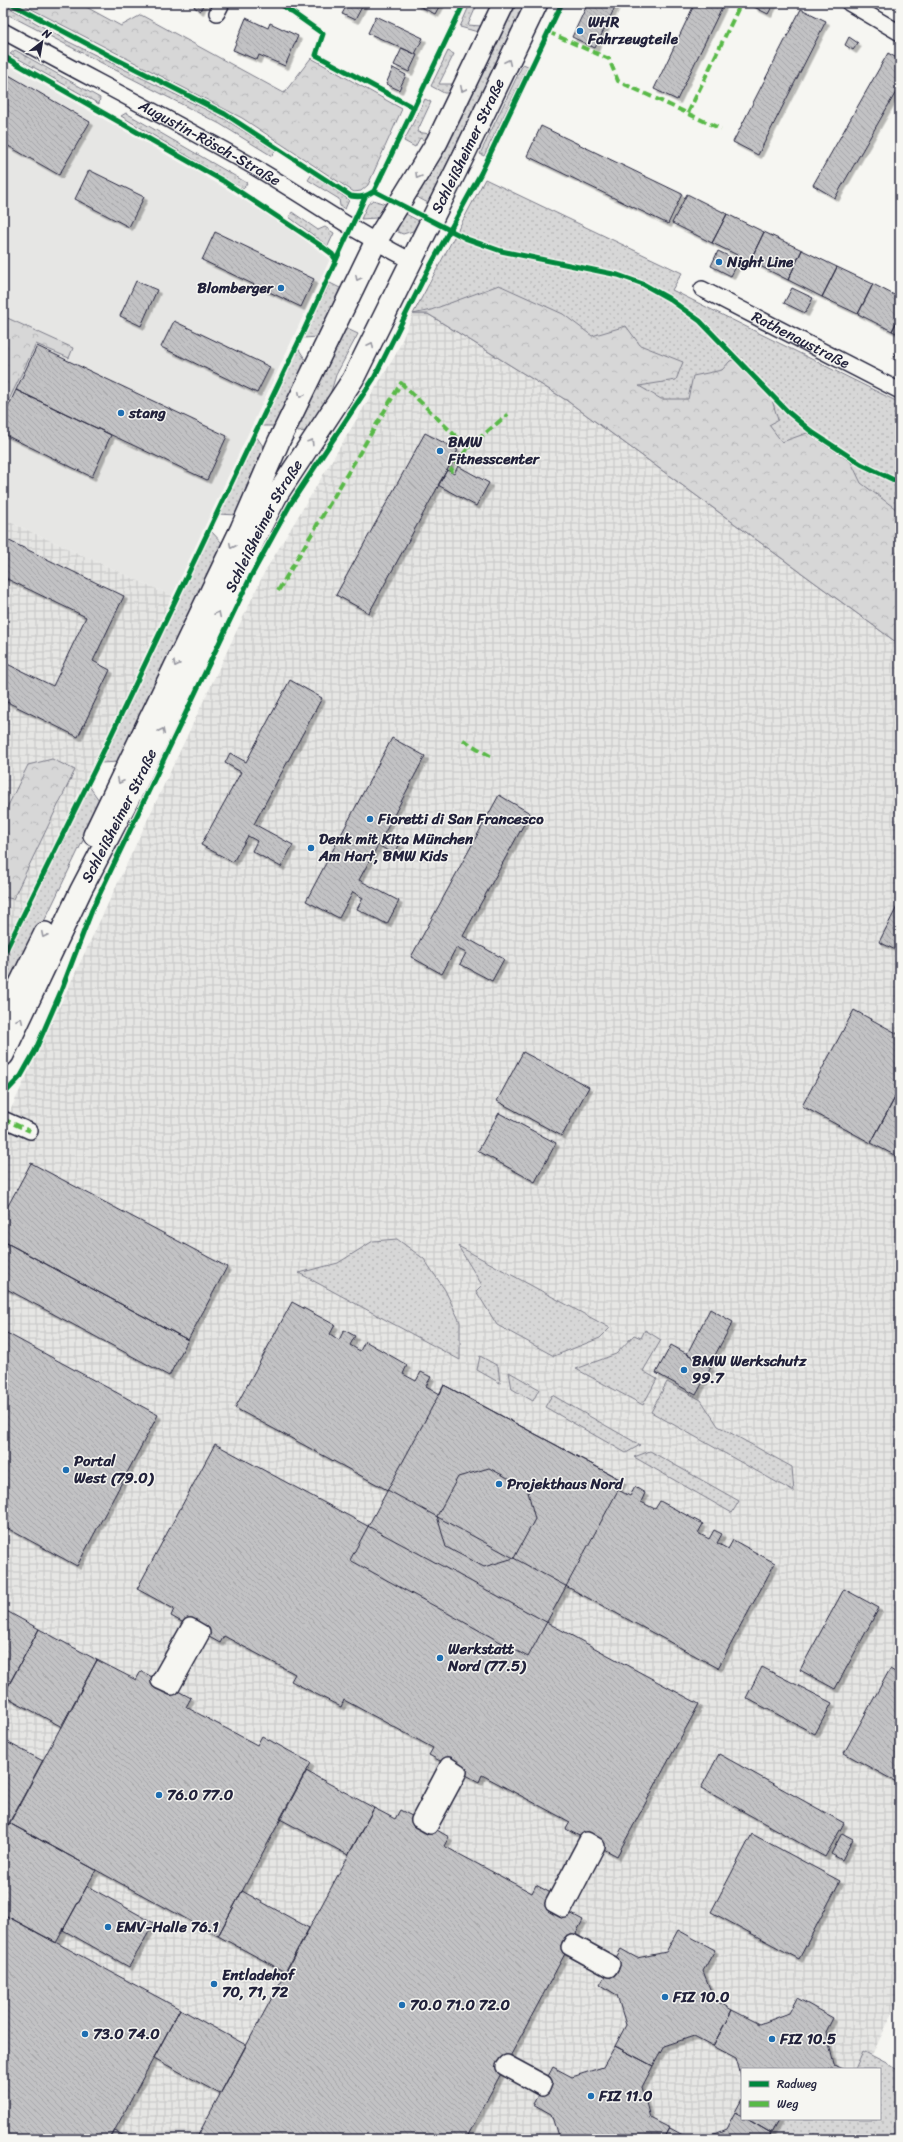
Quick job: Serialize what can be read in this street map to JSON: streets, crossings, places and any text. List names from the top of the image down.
{
  "streets": {
    "main road": ["Schleißheimer Straße"],
    "street": ["Augustin-Rösch-Straße", "Rathenaustraße"]
  },
  "crossings": [
    ["Augustin-Rösch-Straße", "Schleißheimer Straße"]
  ],
  "places": [
    "WHR Fahrzeugteile",
    "Night Line",
    "Blomberger",
    "stang",
    "BMW Fitnesscenter",
    "Fioretti di San Francesco",
    "Denk mit Kita München Am Hart, BMW Kids",
    "BMW Werkschutz 99.7",
    "Portal West (79.0)",
    "Projekthaus Nord",
    "Werkstatt Nord (77.5)",
    "76.0 77.0",
    "EMV-Halle 76.1",
    "Entladehof 70, 71, 72",
    "FIZ 10.0",
    "70.0 71.0 72.0",
    "73.0 74.0",
    "FIZ 10.5",
    "FIZ 11.0"
  ],
  "legend": ["Radweg", "Weg"],
  "north": "top right"
}
